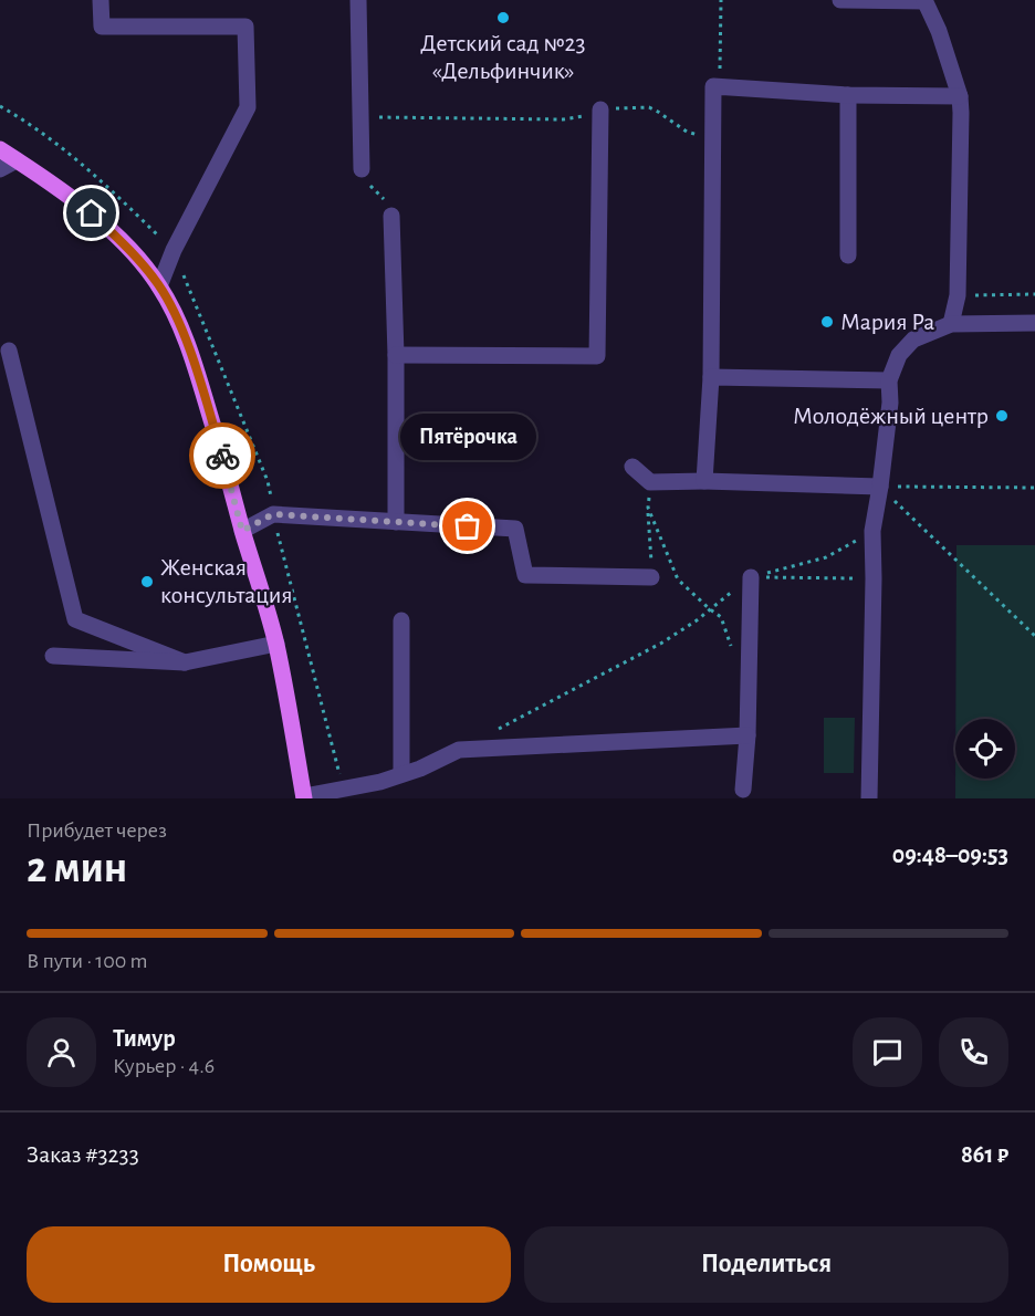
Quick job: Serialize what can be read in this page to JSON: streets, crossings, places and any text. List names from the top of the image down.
{
  "places": [
    "Детский сад №23 «Дельфинчик»",
    "Мария Ра",
    "Молодёжный центр",
    "Пятёрочка",
    "Женская консультация"
  ],
  "page": {
    "bubble": "Пятёрочка",
    "heading": ["2 мин", "Прибудет через", "09:48–09:53"],
    "panel": [
      "Тимур",
      "Курьер · 4.6",
      "Заказ #3233",
      "861 ₽"
    ],
    "bar": "В пути · 100 m",
    "buttons": ["Помощь", "Поделиться"]
  }
}
